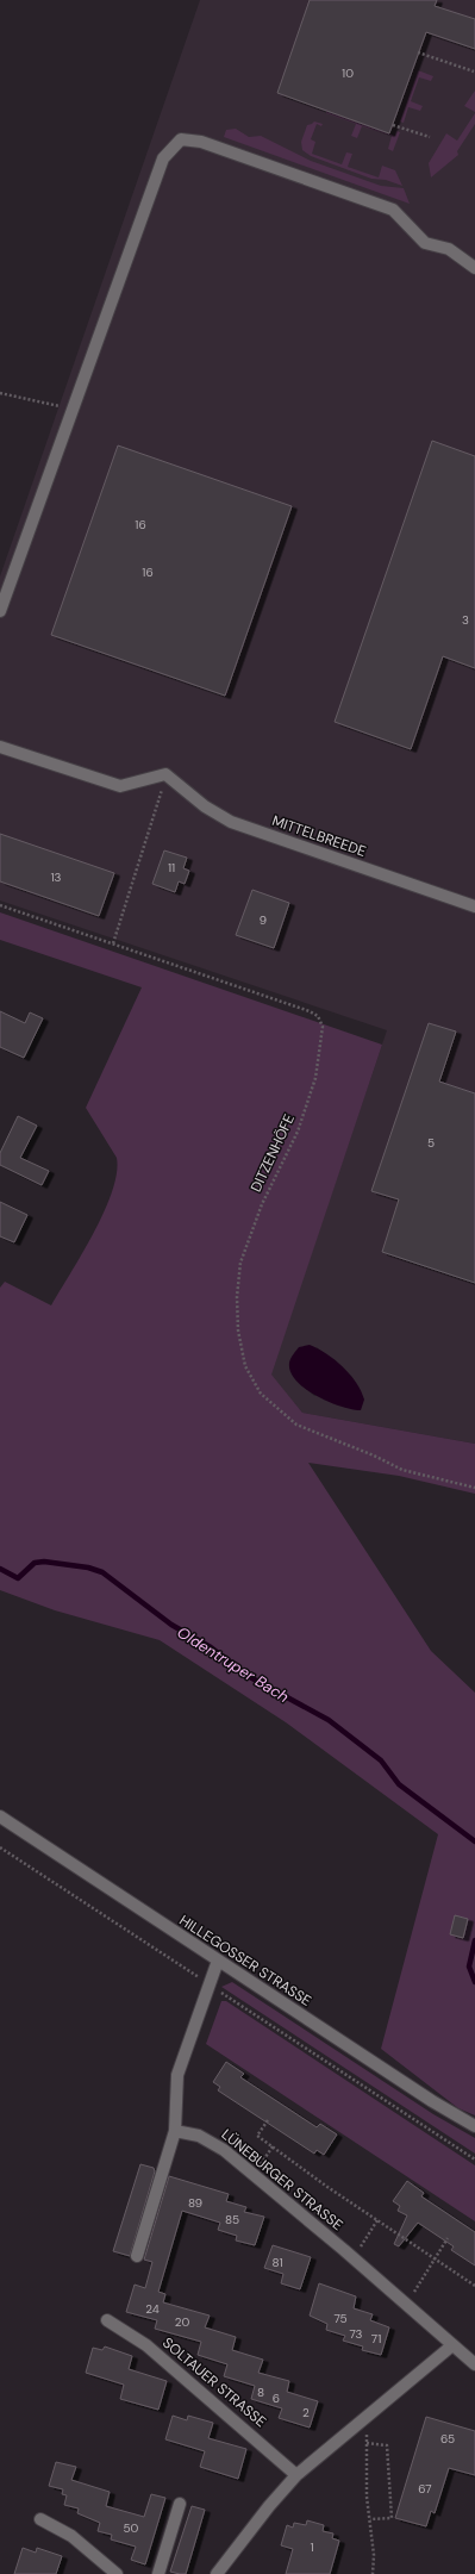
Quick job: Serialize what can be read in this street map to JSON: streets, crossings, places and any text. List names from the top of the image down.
{
  "streets": {
    "street": [
      "MITTELBREEDE",
      "HILLEGOSSER STRASSE",
      "LÜNEBURGER STRASSE",
      "SOLTAUER STRASSE"
    ],
    "path": ["DITZENHÖFE"]
  },
  "water": ["Oldentruper Bach"],
  "house_numbers": [
    "10",
    "16",
    "16",
    "3",
    "11",
    "13",
    "9",
    "5",
    "89",
    "85",
    "81",
    "24",
    "75",
    "20",
    "73",
    "71",
    "8",
    "6",
    "2",
    "65",
    "67",
    "50",
    "1"
  ]
}
